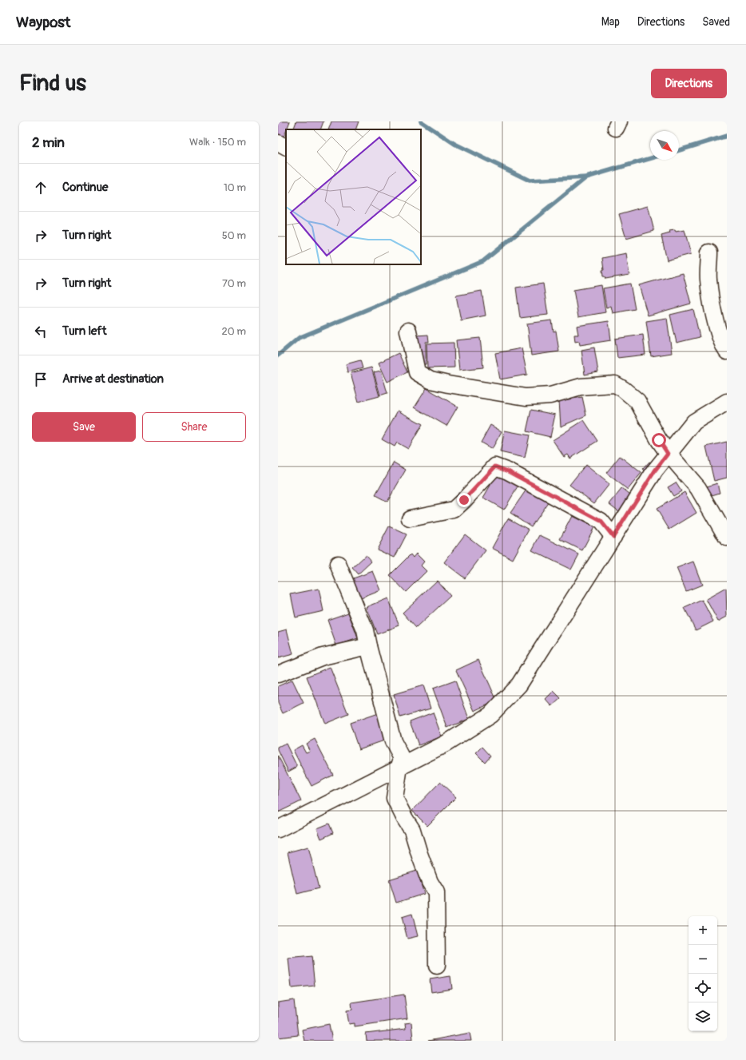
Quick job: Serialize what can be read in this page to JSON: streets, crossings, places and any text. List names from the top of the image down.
{
  "north": "bottom right",
  "page": {
    "header": "Waypost",
    "nav": ["Map", "Directions", "Saved"],
    "buttons": [
      "Directions",
      ["Save", "Share"]
    ],
    "title": "Find us",
    "heading": ["2 min", "Walk · 150 m"],
    "list": [
      ["Continue", "10 m"],
      ["Turn right", "50 m"],
      ["Turn right", "70 m"],
      ["Turn left", "20 m"],
      "Arrive at destination"
    ],
    "map_buttons": ["+", "−"]
  }
}
